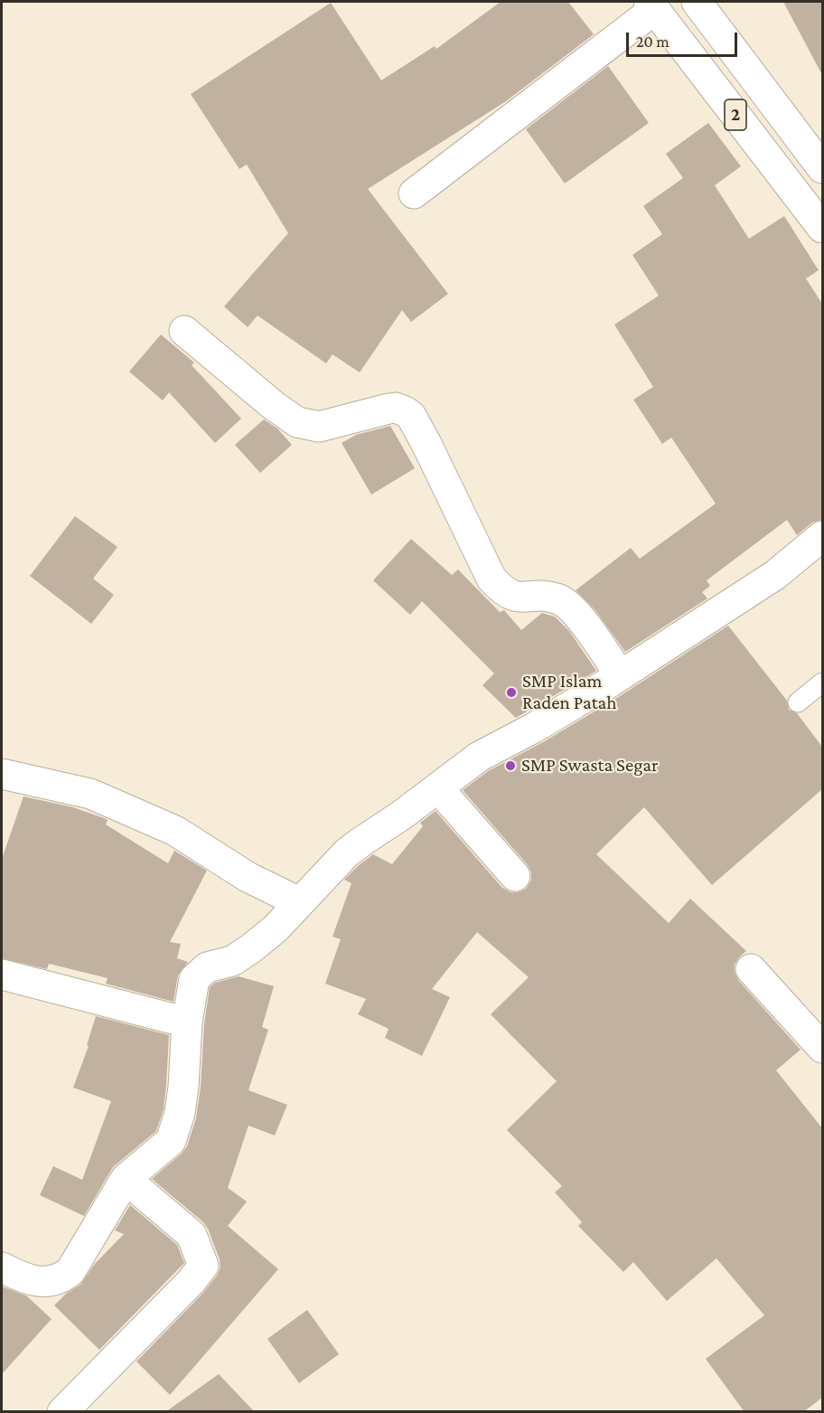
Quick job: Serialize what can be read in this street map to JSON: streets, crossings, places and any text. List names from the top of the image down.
{
  "streets": {
    "main road": ["2"]
  },
  "places": ["SMP Islam Raden Patah", "SMP Swasta Segar"],
  "scale_bar": "20 m"
}
